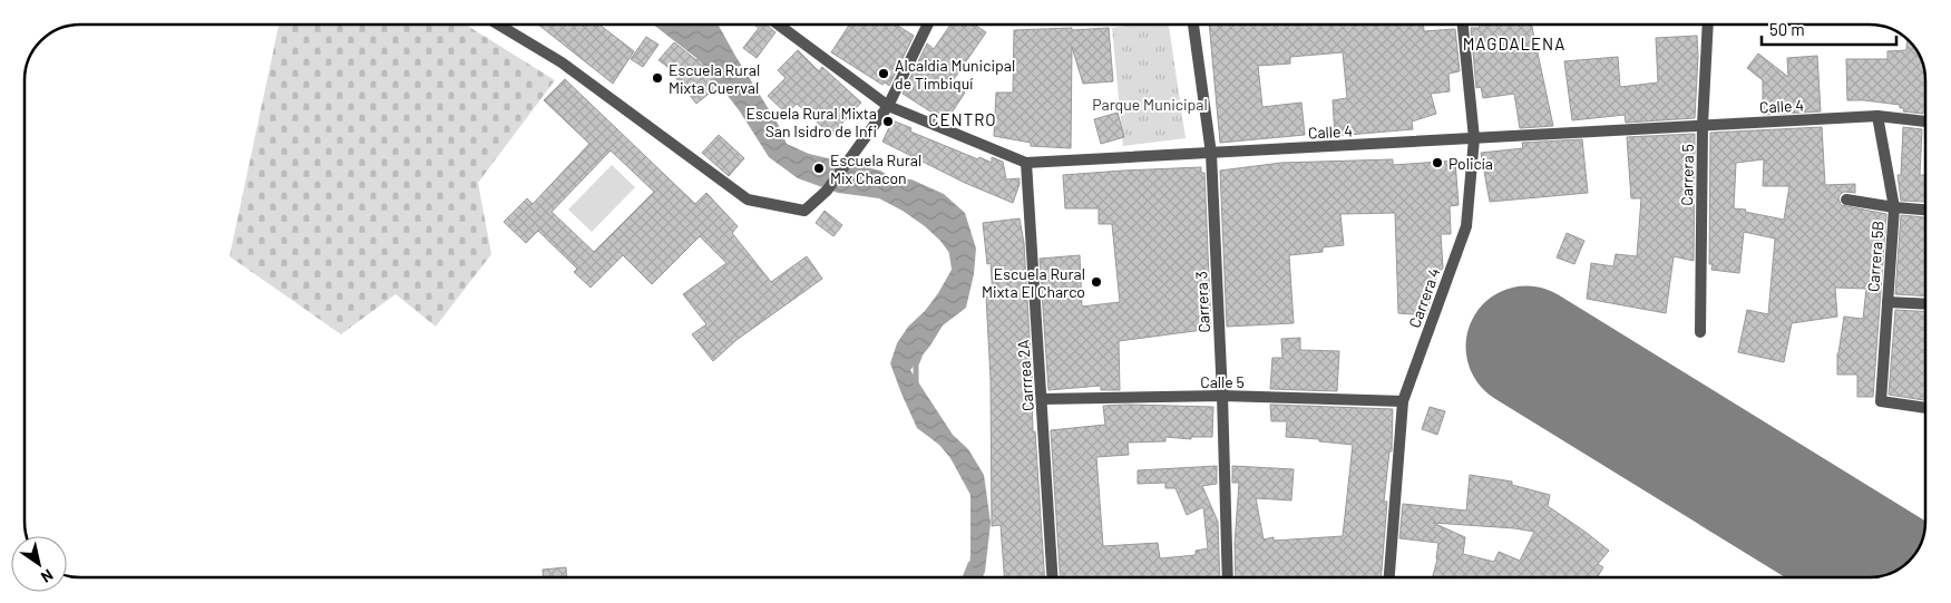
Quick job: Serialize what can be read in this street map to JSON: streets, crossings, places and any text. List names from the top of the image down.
{
  "streets": {
    "street": [
      "Calle 4",
      "Carrera 5",
      "Carrera 5B",
      "Carrera 4",
      "Carrera 3",
      "Carrrea 2A",
      "Calle 5"
    ]
  },
  "crossings": [
    ["Calle 4", "Carrera 5"],
    ["Calle 4", "Carrera 5B"],
    ["Calle 4", "Carrera 4"],
    ["Calle 4", "Carrera 3"],
    ["Calle 4", "Carrrea 2A"],
    ["Carrera 4", "Calle 5"],
    ["Carrera 3", "Calle 5"],
    ["Carrrea 2A", "Calle 5"]
  ],
  "districts": ["MAGDALENA", "CENTRO"],
  "parks": ["Parque Municipal"],
  "places": [
    "Alcaldia Municipal de Timbiquí",
    "Escuela Rural Mixta Cuerval",
    "Escuela Rural Mixta San Isidro de Infi",
    "Policía",
    "Escuela Rural Mix Chacon",
    "Escuela Rural Mixta El Charco"
  ],
  "scale_bar": "50 m",
  "north": "bottom right"
}
